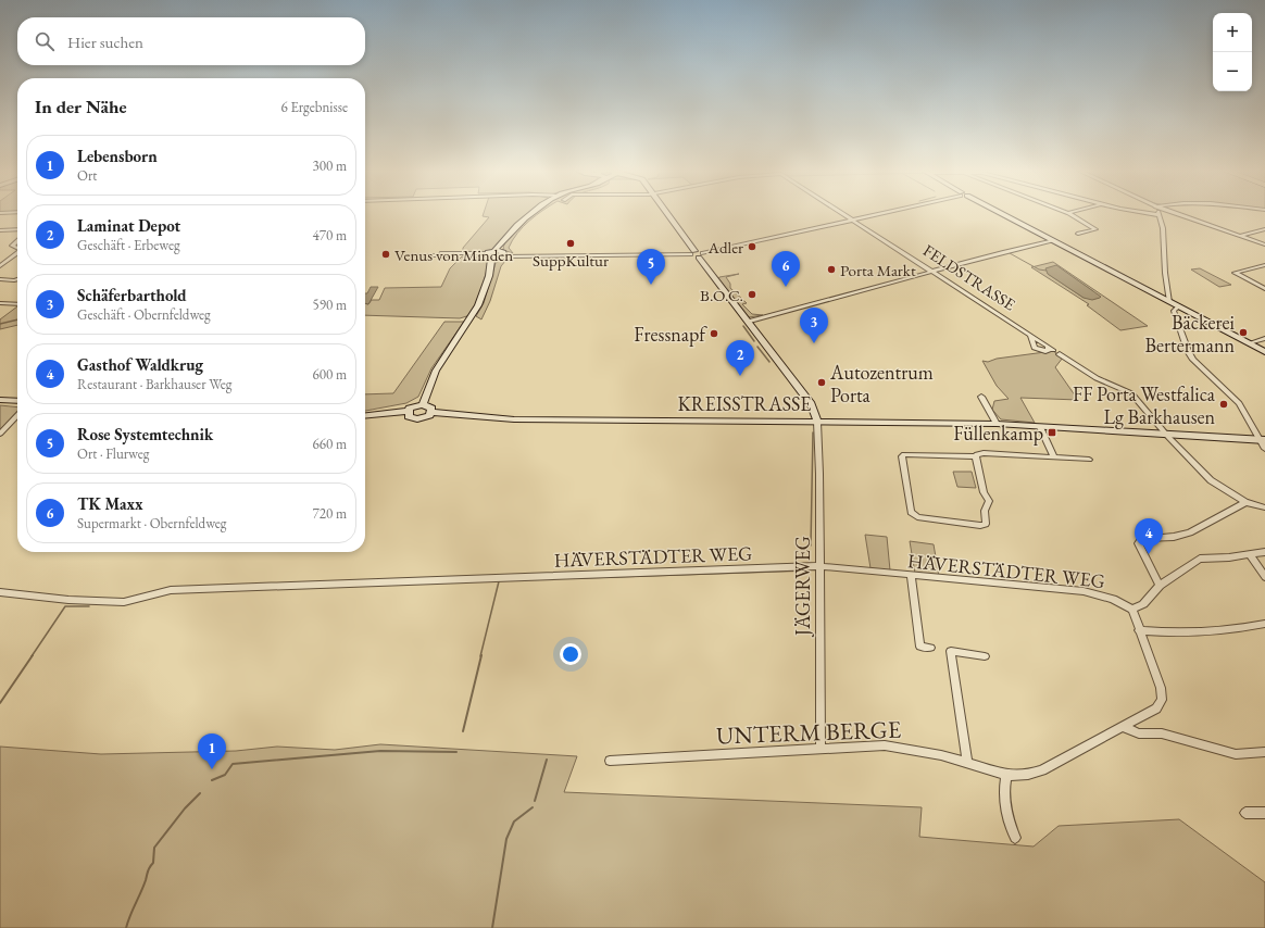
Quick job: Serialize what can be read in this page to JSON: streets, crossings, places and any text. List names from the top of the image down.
{
  "streets": {
    "main road": ["KREISSTRASSE"],
    "street": [
      "FELDSTRASSE",
      "HÄVERSTÄDTER WEG",
      "JÄGERWEG",
      "UNTERM BERGE"
    ]
  },
  "crossings": [
    ["KREISSTRASSE", "JÄGERWEG"],
    ["HÄVERSTÄDTER WEG", "JÄGERWEG"],
    ["JÄGERWEG", "UNTERM BERGE"]
  ],
  "places": {
    "other": [
      "SuppKultur",
      "Adler",
      "Venus von Minden",
      "Porta Markt",
      "B.O.C.",
      "Bäckerei Bertermann",
      "Fressnapf",
      "Autozentrum Porta",
      "FF Porta Westfalica Lg Barkhausen"
    ],
    "transit": ["Füllenkamp"]
  },
  "page": {
    "map_buttons": ["+", "−"],
    "search": "Hier suchen",
    "heading": ["In der Nähe", "6 Ergebnisse"],
    "list": [
      {
        "mark": "1",
        "name": "Lebensborn",
        "note": "Ort",
        "value": "300 m"
      },
      {
        "mark": "2",
        "name": "Laminat Depot",
        "note": "Geschäft · Erbeweg",
        "value": "470 m"
      },
      {
        "mark": "3",
        "name": "Schäferbarthold",
        "note": "Geschäft · Obernfeldweg",
        "value": "590 m"
      },
      {
        "mark": "4",
        "name": "Gasthof Waldkrug",
        "note": "Restaurant · Barkhauser Weg",
        "value": "600 m"
      },
      {
        "mark": "5",
        "name": "Rose Systemtechnik",
        "note": "Ort · Flurweg",
        "value": "660 m"
      },
      {
        "mark": "6",
        "name": "TK Maxx",
        "note": "Supermarkt · Obernfeldweg",
        "value": "720 m"
      }
    ],
    "pins": [
      "5",
      "6",
      "3",
      "2",
      "4",
      "1"
    ]
  }
}
